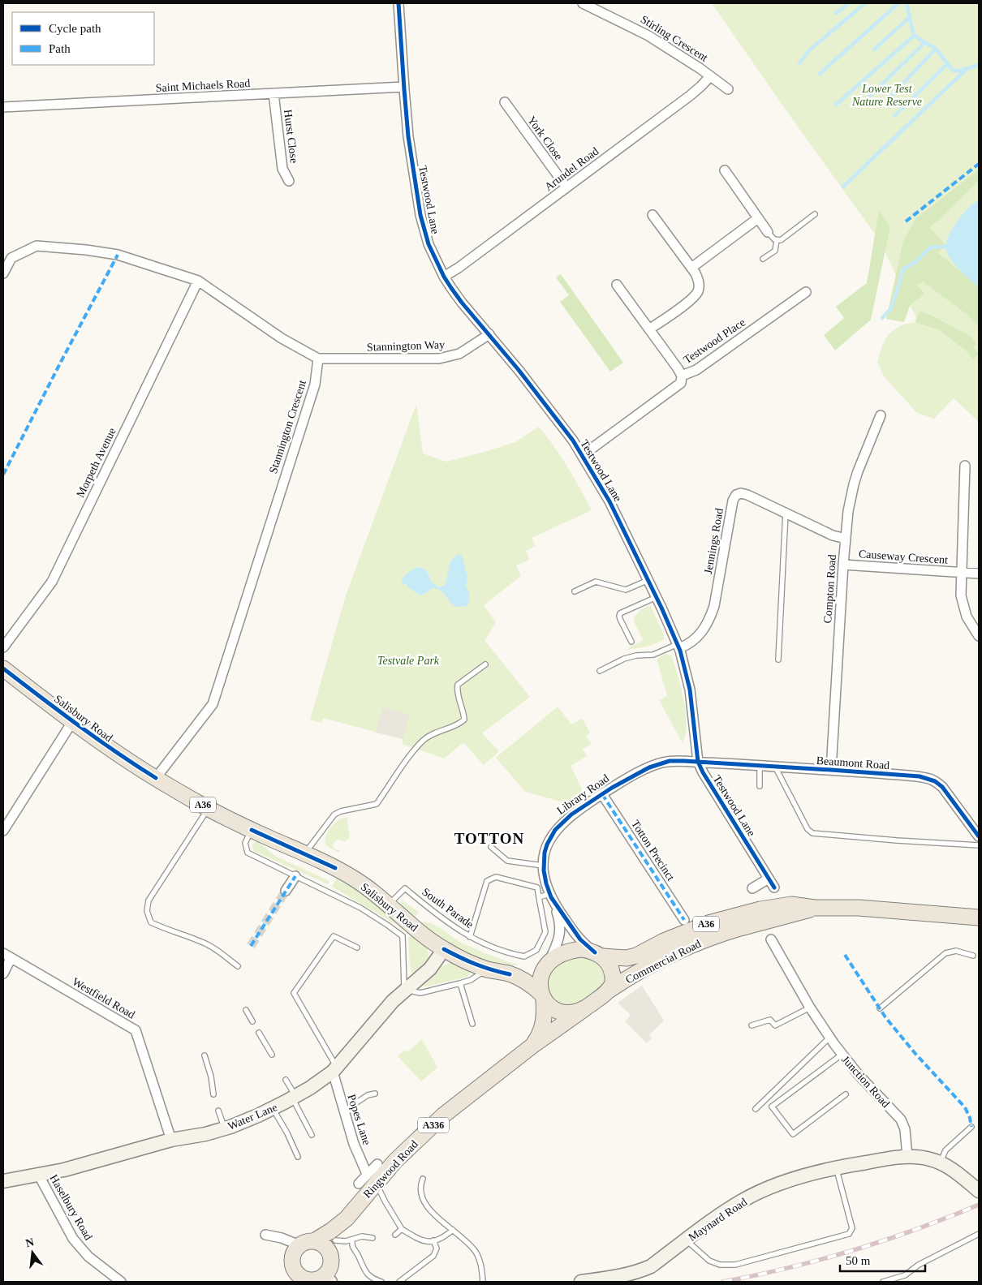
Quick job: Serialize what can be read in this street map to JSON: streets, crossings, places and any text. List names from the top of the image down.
{
  "streets": {
    "main road": [
      "Salisbury Road",
      "A36",
      "Commercial Road",
      "A336",
      "Ringwood Road"
    ],
    "street": [
      "Stirling Crescent",
      "Saint Michaels Road",
      "Hurst Close",
      "York Close",
      "Arundel Road",
      "Testwood Lane",
      "Testwood Place",
      "Stannington Way",
      "Stannington Crescent",
      "Morpeth Avenue",
      "Jennings Road",
      "Causeway Crescent",
      "Compton Road",
      "Beaumont Road",
      "Library Road",
      "Totton Precinct",
      "Westfield Road",
      "Junction Road",
      "Water Lane",
      "Popes Lane",
      "Haselbury Road",
      "Maynard Road"
    ],
    "lane": ["South Parade"]
  },
  "crossings": [
    ["Stirling Crescent", "Arundel Road"],
    ["Saint Michaels Road", "Hurst Close"],
    ["Saint Michaels Road", "Testwood Lane"],
    ["York Close", "Arundel Road"],
    ["Arundel Road", "Testwood Lane"],
    ["Testwood Lane", "Testwood Place"],
    ["Testwood Lane", "Stannington Way"],
    ["Testwood Lane", "Jennings Road"],
    ["Testwood Lane", "Beaumont Road"],
    ["Testwood Lane", "Library Road"],
    ["Stannington Way", "Stannington Crescent"],
    ["Stannington Crescent", "Salisbury Road"],
    ["Jennings Road", "Compton Road"],
    ["Causeway Crescent", "Compton Road"],
    ["Compton Road", "Beaumont Road"],
    ["Salisbury Road", "Library Road"],
    ["Salisbury Road", "South Parade"],
    ["Salisbury Road", "Commercial Road"],
    ["Salisbury Road", "Water Lane"],
    ["Salisbury Road", "Ringwood Road"],
    ["Beaumont Road", "Library Road"],
    ["Library Road", "Totton Precinct"],
    ["Library Road", "Commercial Road"],
    ["Library Road", "Ringwood Road"],
    ["Commercial Road", "Ringwood Road"],
    ["Westfield Road", "Water Lane"],
    ["Junction Road", "Maynard Road"],
    ["Water Lane", "Popes Lane"],
    ["Water Lane", "Haselbury Road"],
    ["Popes Lane", "Ringwood Road"]
  ],
  "districts": ["TOTTON"],
  "parks": ["Lower Test Nature Reserve", "Testvale Park"],
  "legend": ["Cycle path", "Path"],
  "scale_bar": "50 m",
  "north": "top"
}
